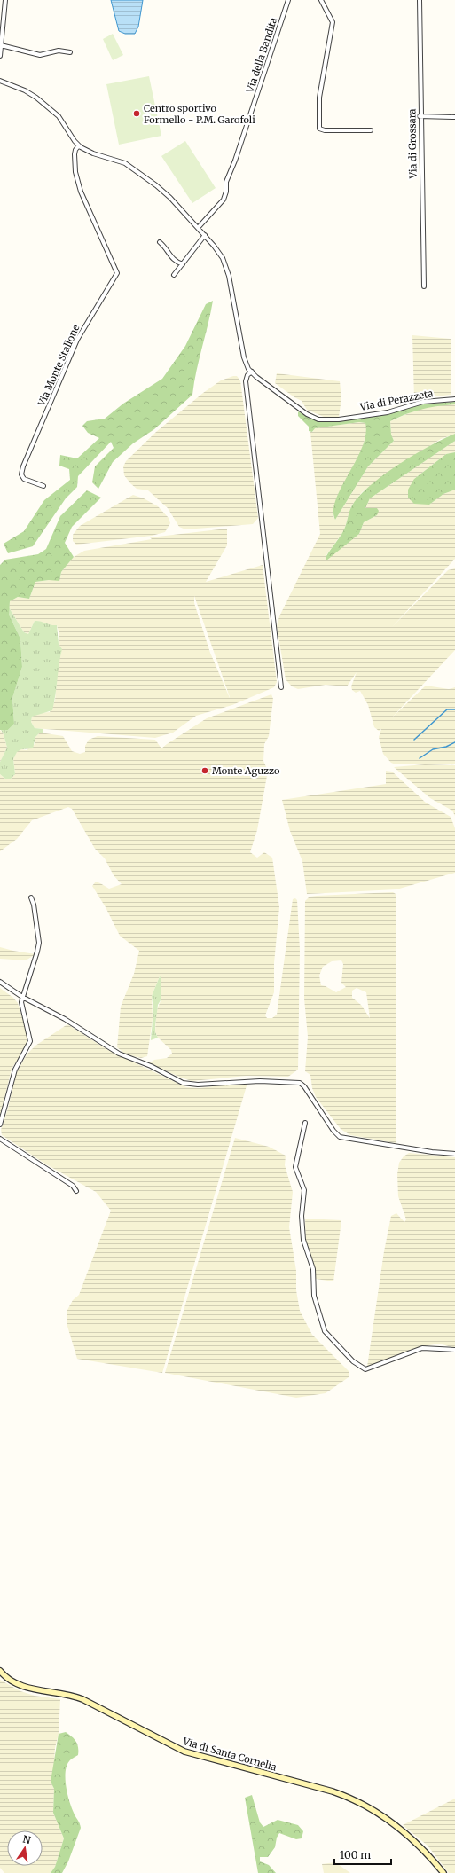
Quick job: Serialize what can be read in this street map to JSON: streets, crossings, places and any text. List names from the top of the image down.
{
  "streets": {
    "street": [
      "Via della Bandita",
      "Via di Grossara",
      "Via Monte Stallone",
      "Via di Perazzeta",
      "Via di Santa Cornelia"
    ]
  },
  "places": ["Centro sportivo Formello - P.M. Garofoli", "Monte Aguzzo"],
  "scale_bar": "100 m",
  "north": "top"
}
